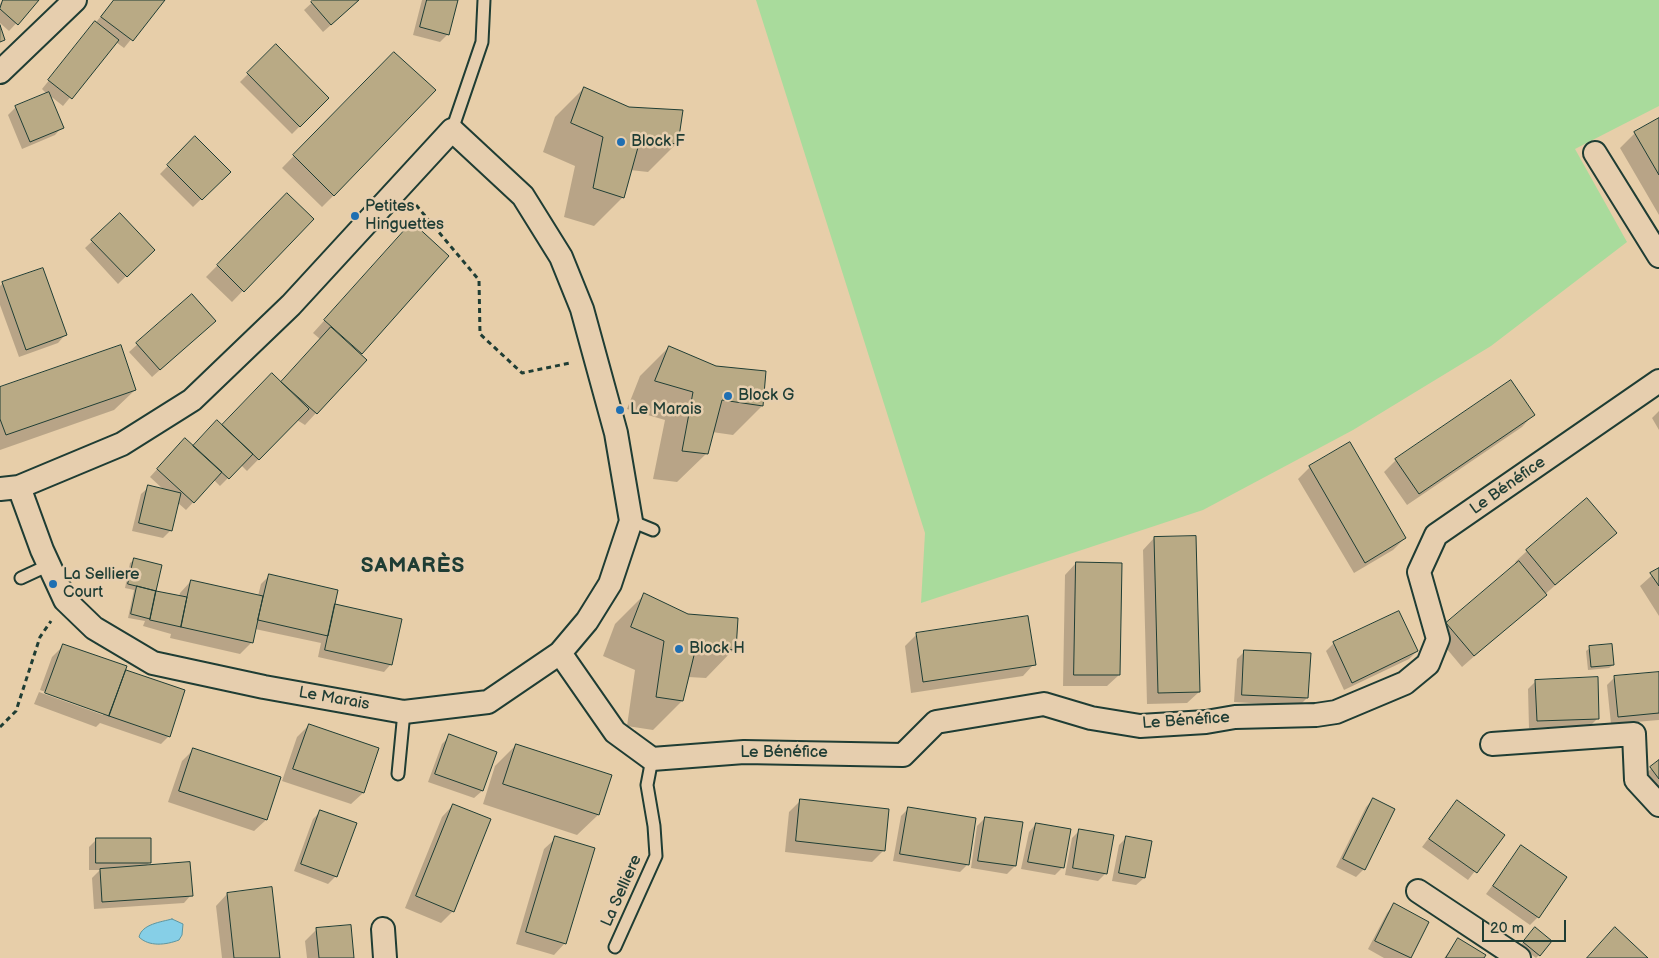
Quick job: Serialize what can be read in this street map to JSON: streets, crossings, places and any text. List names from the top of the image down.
{
  "streets": {
    "street": ["Le Bénéfice", "Le Marais"],
    "lane": ["La Selliere"]
  },
  "crossings": [
    ["Le Bénéfice", "La Selliere"]
  ],
  "districts": ["SAMARÈS"],
  "places": [
    "Block F",
    "Petites Hinguettes",
    "Block G",
    "Le Marais",
    "La Selliere Court",
    "Block H"
  ],
  "scale_bar": "20 m"
}
